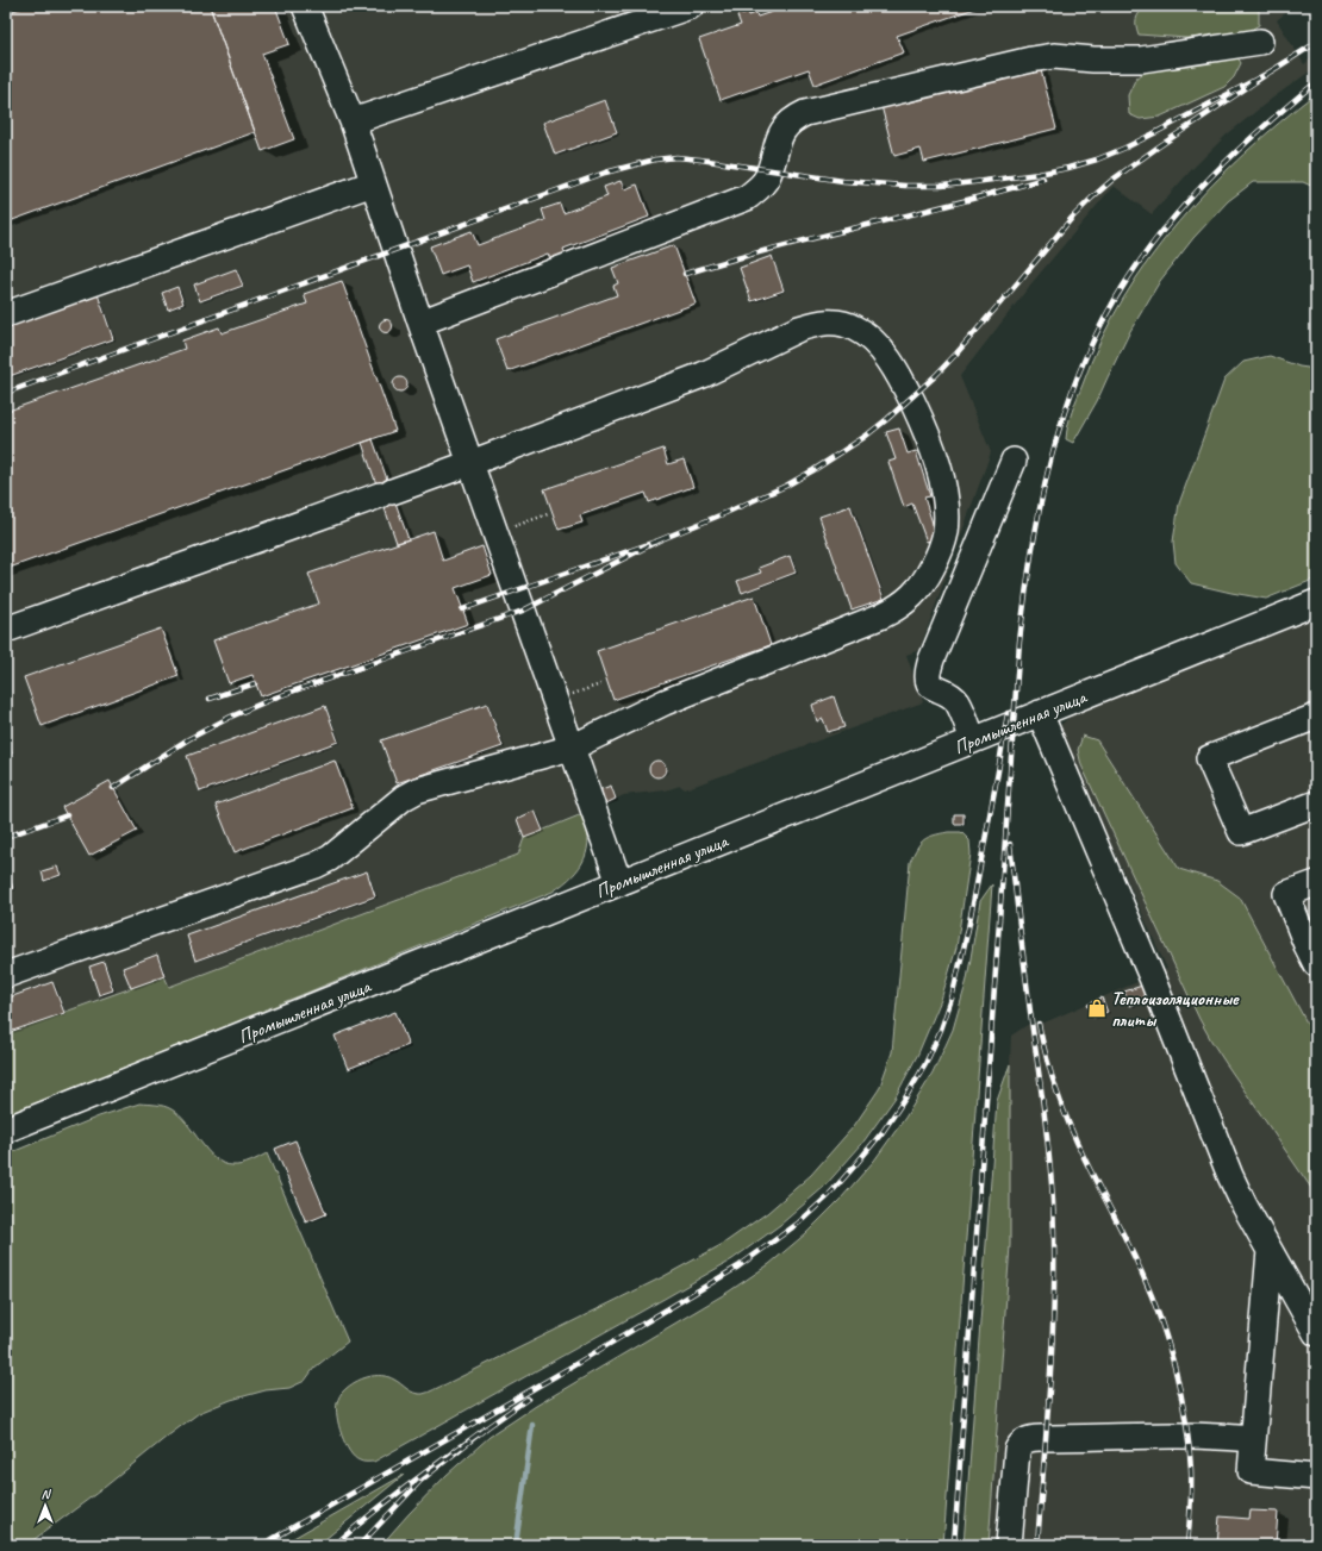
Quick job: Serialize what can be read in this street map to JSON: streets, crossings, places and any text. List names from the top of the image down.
{
  "streets": {
    "street": ["Промышленная улица"]
  },
  "places": {
    "shop": ["Теплоизоляционные плиты"]
  },
  "north": "top"
}
